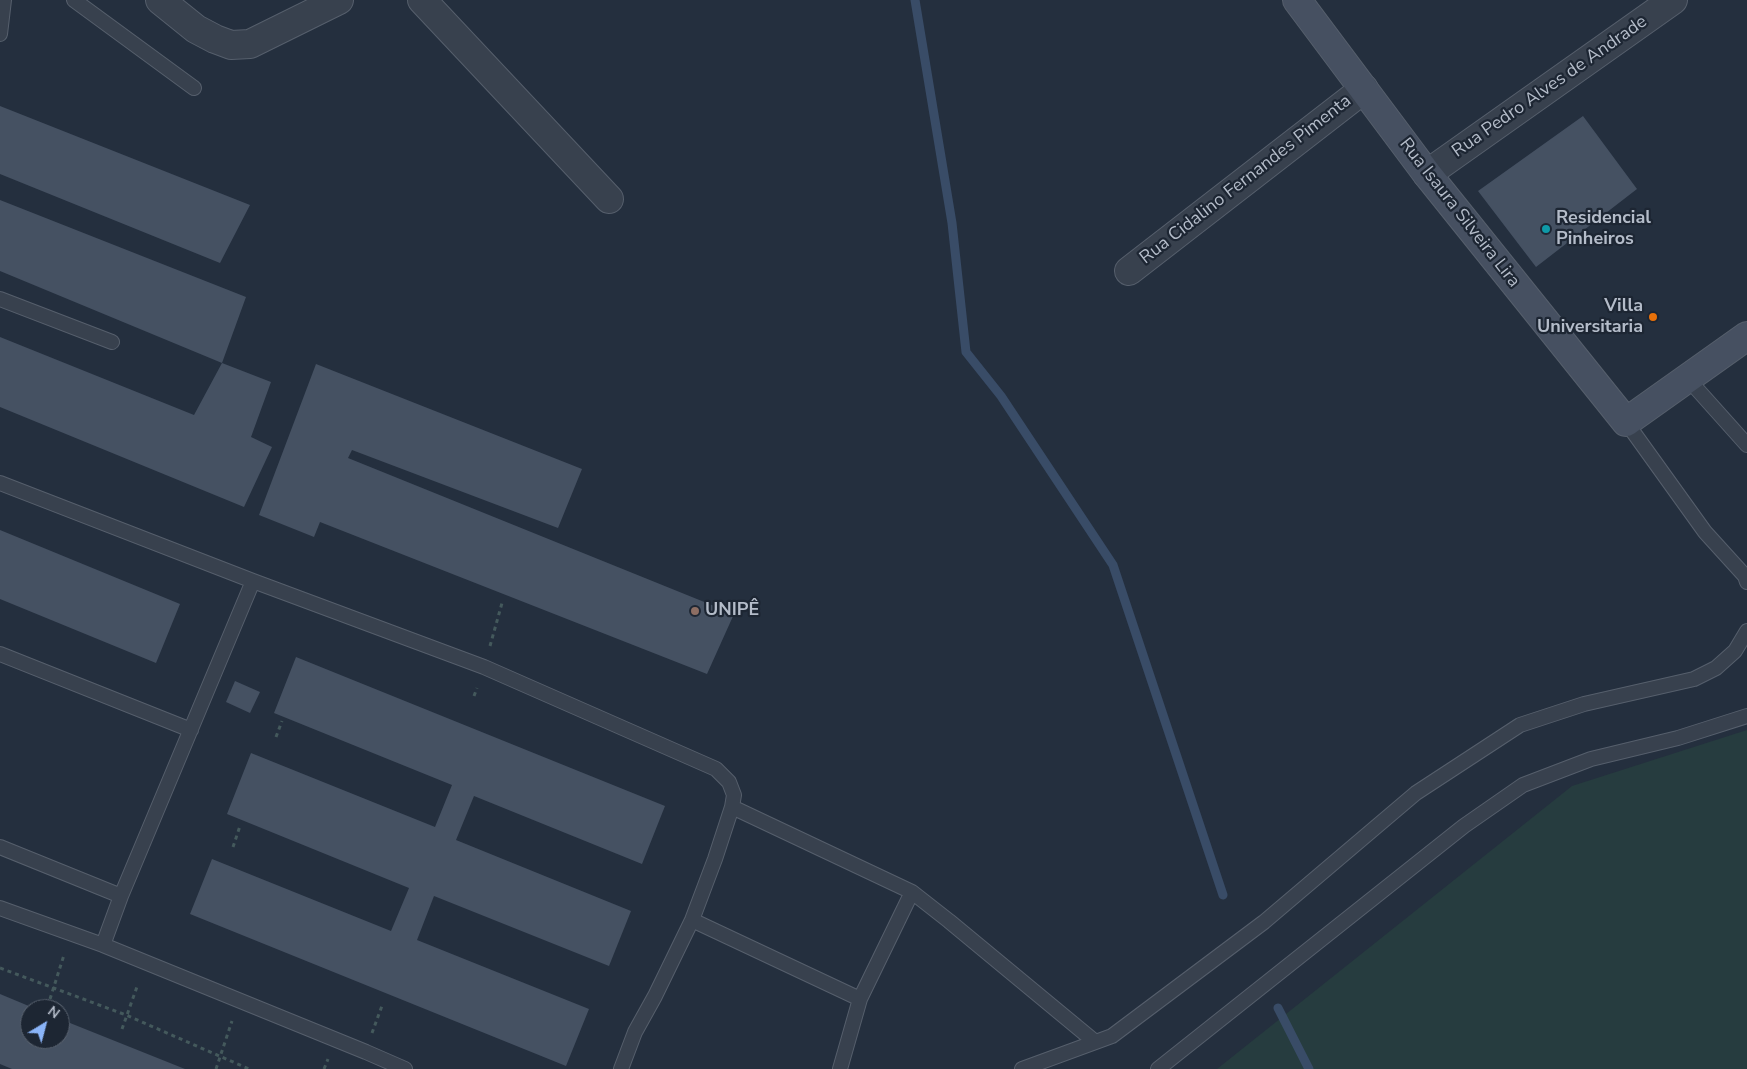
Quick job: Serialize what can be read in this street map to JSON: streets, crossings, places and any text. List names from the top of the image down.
{
  "streets": {
    "main road": ["Rua Isaura Silveira Lira"],
    "street": ["Rua Pedro Alves de Andrade", "Rua Cidalino Fernandes Pimenta"]
  },
  "crossings": [
    ["Rua Pedro Alves de Andrade", "Rua Isaura Silveira Lira"],
    ["Rua Cidalino Fernandes Pimenta", "Rua Isaura Silveira Lira"]
  ],
  "places": ["Residencial Pinheiros", "Villa Universitaria", "UNIPÊ"],
  "north": "top right"
}
